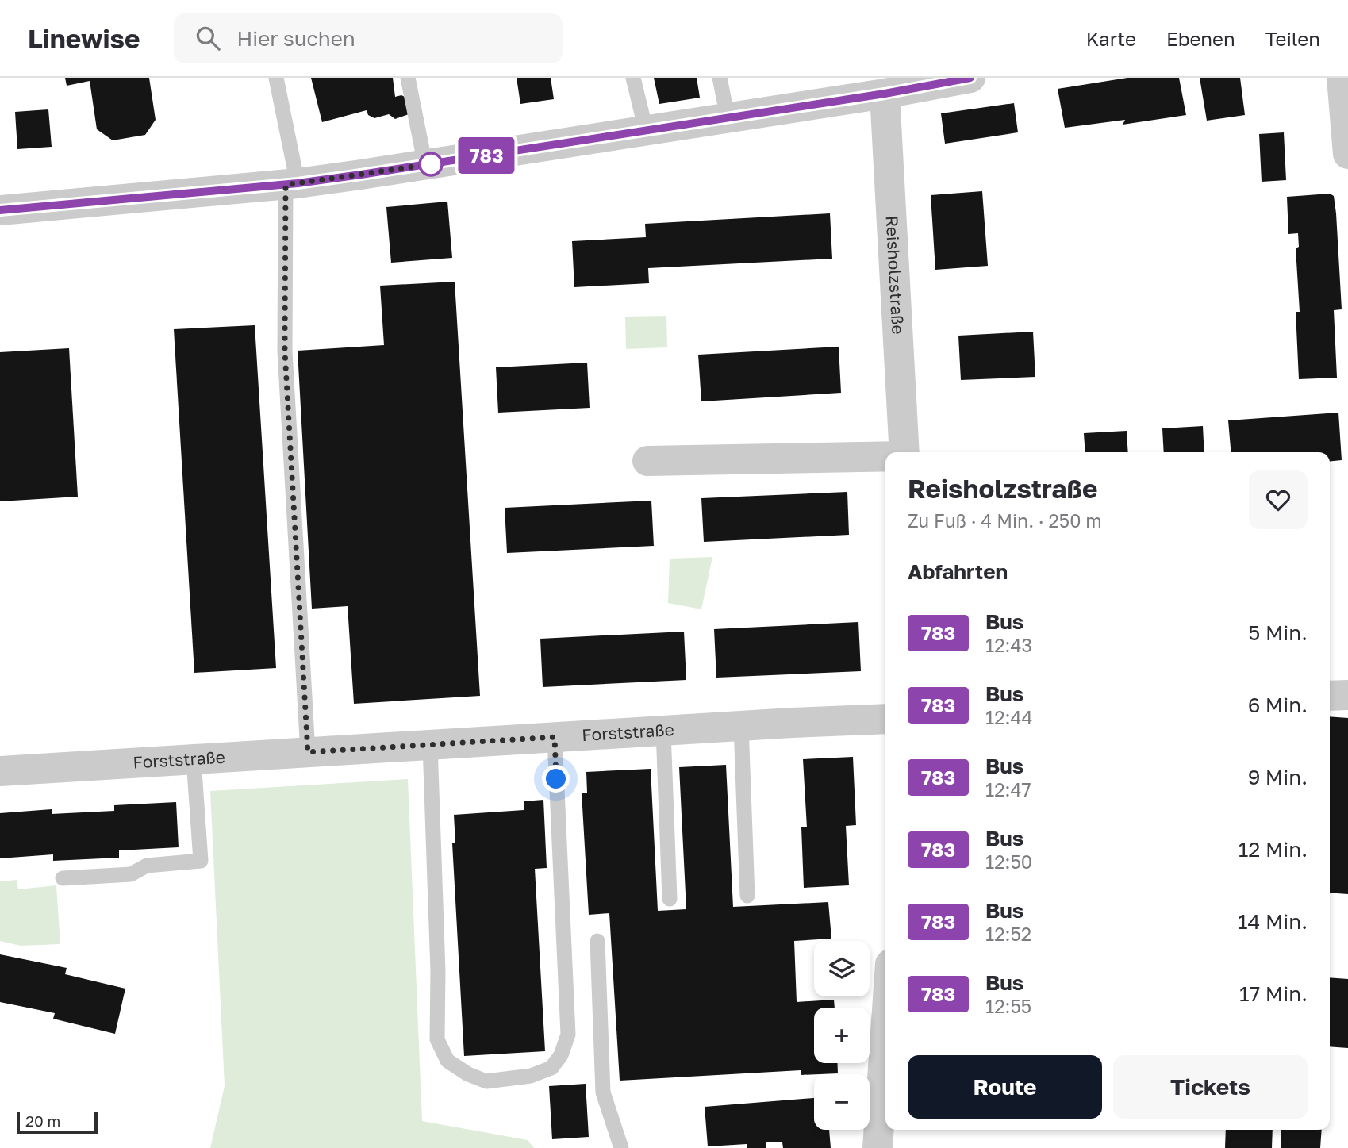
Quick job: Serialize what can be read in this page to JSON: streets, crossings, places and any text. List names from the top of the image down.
{
  "streets": {
    "street": ["Reisholzstraße", "Forststraße"]
  },
  "lines": ["bus line 783"],
  "scale_bar": "20 m",
  "page": {
    "header": "Linewise",
    "search": "Hier suchen",
    "nav": ["Karte", "Ebenen", "Teilen"],
    "on_map": "783",
    "heading": [
      ["Reisholzstraße", "Zu Fuß · 4 Min. · 250 m"],
      "Abfahrten"
    ],
    "list": [
      {
        "mark": "783",
        "name": "Bus",
        "note": "12:43",
        "value": "5 Min."
      },
      {
        "mark": "783",
        "name": "Bus",
        "note": "12:44",
        "value": "6 Min."
      },
      {
        "mark": "783",
        "name": "Bus",
        "note": "12:47",
        "value": "9 Min."
      },
      {
        "mark": "783",
        "name": "Bus",
        "note": "12:50",
        "value": "12 Min."
      },
      {
        "mark": "783",
        "name": "Bus",
        "note": "12:52",
        "value": "14 Min."
      },
      {
        "mark": "783",
        "name": "Bus",
        "note": "12:55",
        "value": "17 Min."
      }
    ],
    "map_buttons": ["+", "−"],
    "buttons": ["Route", "Tickets"],
    "scale": "20 m"
  }
}
